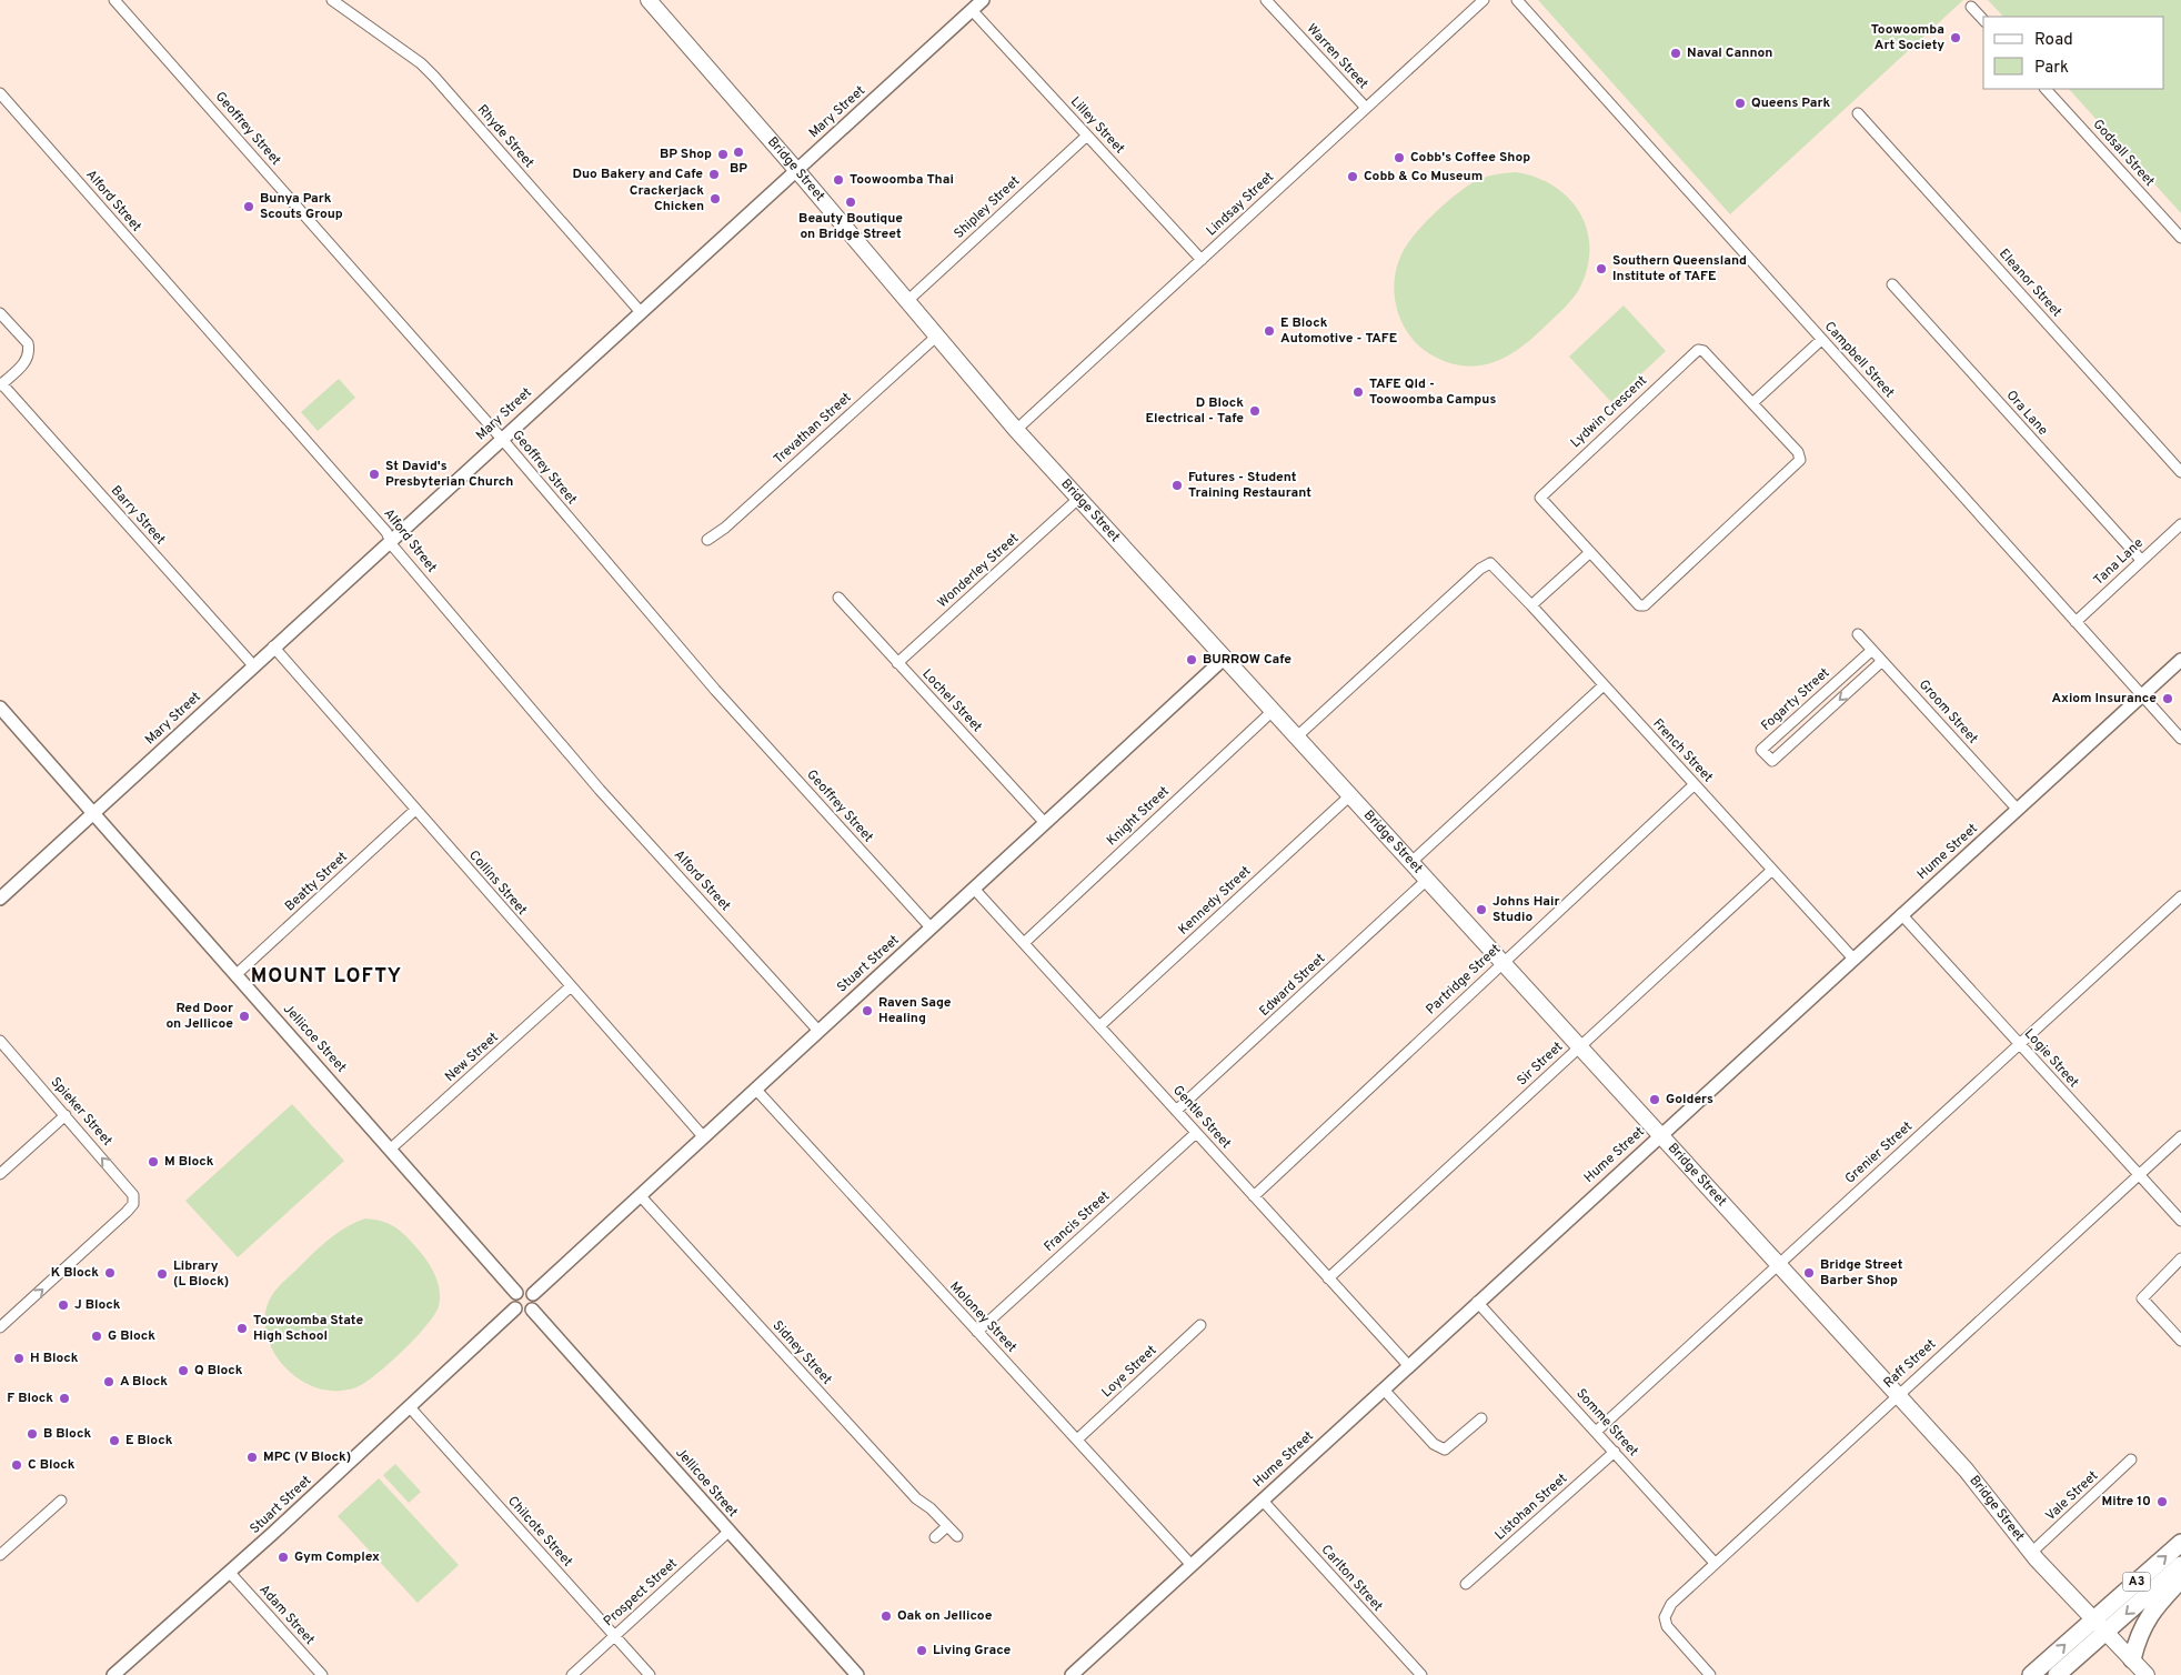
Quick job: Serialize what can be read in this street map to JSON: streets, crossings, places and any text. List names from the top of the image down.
{
  "streets": {
    "highway": ["A3"],
    "main road": ["Bridge Street"],
    "street": [
      "Warren Street",
      "Mary Street",
      "Lilley Street",
      "Geoffrey Street",
      "Rhyde Street",
      "Godsall Street",
      "Alford Street",
      "Lindsay Street",
      "Shipley Street",
      "Eleanor Street",
      "Campbell Street",
      "Lydwin Crescent",
      "Ora Lane",
      "Trevathan Street",
      "Barry Street",
      "Tana Lane",
      "Wonderley Street",
      "Fogarty Street",
      "Lochel Street",
      "Groom Street",
      "French Street",
      "Knight Street",
      "Hume Street",
      "Beatty Street",
      "Collins Street",
      "Kennedy Street",
      "Stuart Street",
      "Partridge Street",
      "Edward Street",
      "Jellicoe Street",
      "New Street",
      "Logie Street",
      "Sir Street",
      "Spieker Street",
      "Gentle Street",
      "Grenier Street",
      "Francis Street",
      "Moloney Street",
      "Sidney Street",
      "Raff Street",
      "Loye Street",
      "Somme Street",
      "Vale Street",
      "Listohan Street",
      "Chilcote Street",
      "Carlton Street",
      "Prospect Street",
      "Adam Street"
    ]
  },
  "crossings": [
    ["Warren Street", "Lindsay Street"],
    ["Mary Street", "Lilley Street"],
    ["Mary Street", "Geoffrey Street"],
    ["Mary Street", "Rhyde Street"],
    ["Mary Street", "Bridge Street"],
    ["Mary Street", "Alford Street"],
    ["Mary Street", "Barry Street"],
    ["Mary Street", "Collins Street"],
    ["Mary Street", "Jellicoe Street"],
    ["Lilley Street", "Lindsay Street"],
    ["Lilley Street", "Shipley Street"],
    ["Geoffrey Street", "Stuart Street"],
    ["Bridge Street", "Lindsay Street"],
    ["Bridge Street", "Shipley Street"],
    ["Bridge Street", "Trevathan Street"],
    ["Bridge Street", "Wonderley Street"],
    ["Bridge Street", "French Street"],
    ["Bridge Street", "Knight Street"],
    ["Bridge Street", "Hume Street"],
    ["Bridge Street", "Kennedy Street"],
    ["Bridge Street", "Stuart Street"],
    ["Bridge Street", "Partridge Street"],
    ["Bridge Street", "Edward Street"],
    ["Bridge Street", "Sir Street"],
    ["Bridge Street", "Grenier Street"],
    ["Bridge Street", "Raff Street"],
    ["Bridge Street", "Vale Street"],
    ["Bridge Street", "A3"],
    ["Alford Street", "Stuart Street"],
    ["Campbell Street", "Tana Lane"],
    ["Campbell Street", "Hume Street"],
    ["Ora Lane", "Tana Lane"],
    ["Wonderley Street", "Lochel Street"],
    ["Fogarty Street", "Groom Street"],
    ["Lochel Street", "Stuart Street"],
    ["Groom Street", "Hume Street"],
    ["French Street", "Hume Street"],
    ["French Street", "Partridge Street"],
    ["French Street", "Sir Street"],
    ["Knight Street", "Gentle Street"],
    ["Hume Street", "Logie Street"],
    ["Hume Street", "Gentle Street"],
    ["Hume Street", "Moloney Street"],
    ["Hume Street", "Somme Street"],
    ["Hume Street", "Carlton Street"],
    ["Beatty Street", "Collins Street"],
    ["Beatty Street", "Jellicoe Street"],
    ["Collins Street", "Stuart Street"],
    ["Collins Street", "New Street"],
    ["Kennedy Street", "Gentle Street"],
    ["Stuart Street", "Jellicoe Street"],
    ["Stuart Street", "Gentle Street"],
    ["Stuart Street", "Moloney Street"],
    ["Stuart Street", "Sidney Street"],
    ["Stuart Street", "Chilcote Street"],
    ["Stuart Street", "Adam Street"],
    ["Partridge Street", "Gentle Street"],
    ["Edward Street", "Gentle Street"],
    ["Jellicoe Street", "New Street"],
    ["Jellicoe Street", "Prospect Street"],
    ["Logie Street", "Grenier Street"],
    ["Logie Street", "Raff Street"],
    ["Sir Street", "Gentle Street"],
    ["Gentle Street", "Francis Street"],
    ["Grenier Street", "Somme Street"],
    ["Francis Street", "Moloney Street"],
    ["Moloney Street", "Loye Street"],
    ["Raff Street", "Somme Street"],
    ["Somme Street", "Listohan Street"],
    ["Chilcote Street", "Prospect Street"]
  ],
  "districts": ["MOUNT LOFTY"],
  "places": [
    "Toowoomba Art Society",
    "Naval Cannon",
    "Queens Park",
    "BP",
    "BP Shop",
    "Cobb's Coffee Shop",
    "Duo Bakery and Cafe",
    "Cobb & Co Museum",
    "Toowoomba Thai",
    "Crackerjack Chicken",
    "Beauty Boutique on Bridge Street",
    "Bunya Park Scouts Group",
    "Southern Queensland Institute of TAFE",
    "E Block Automotive - TAFE",
    "TAFE Qld - Toowoomba Campus",
    "D Block Electrical - Tafe",
    "St David's Presbyterian Church",
    "Futures - Student Training Restaurant",
    "BURROW Cafe",
    "Axiom Insurance",
    "Johns Hair Studio",
    "Raven Sage Healing",
    "Red Door on Jellicoe",
    "Golders",
    "M Block",
    "K Block",
    "Bridge Street Barber Shop",
    "Library (L Block)",
    "J Block",
    "Toowoomba State High School",
    "G Block",
    "H Block",
    "Q Block",
    "A Block",
    "F Block",
    "B Block",
    "E Block",
    "MPC (V Block)",
    "C Block",
    "Mitre 10",
    "Gym Complex",
    "Oak on Jellicoe",
    "Living Grace"
  ],
  "legend": ["Road", "Park"]
}
